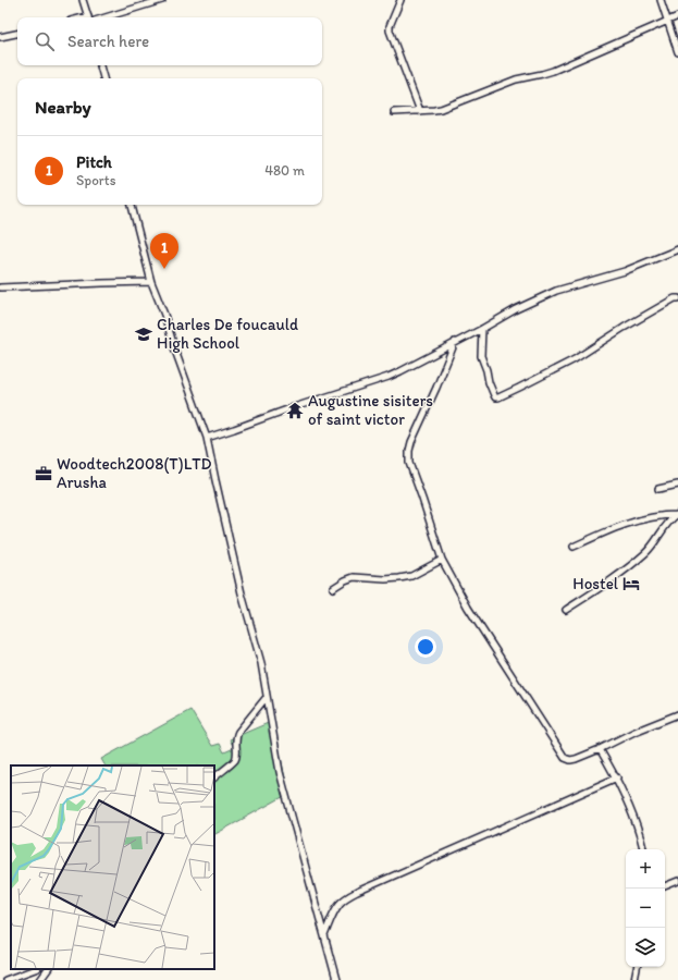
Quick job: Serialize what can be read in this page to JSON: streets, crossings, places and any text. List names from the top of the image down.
{
  "places": {
    "school or university": ["Charles De foucauld High School"],
    "temple": ["Augustine sisiters of saint victor"],
    "office": ["Woodtech2008(T)LTD Arusha"],
    "hotel": ["Hostel"]
  },
  "page": {
    "search": "Search here",
    "heading": "Nearby",
    "list": [
      {
        "mark": "1",
        "name": "Pitch",
        "note": "Sports",
        "value": "480 m"
      }
    ],
    "pins": "1",
    "map_buttons": ["+", "−"]
  }
}
